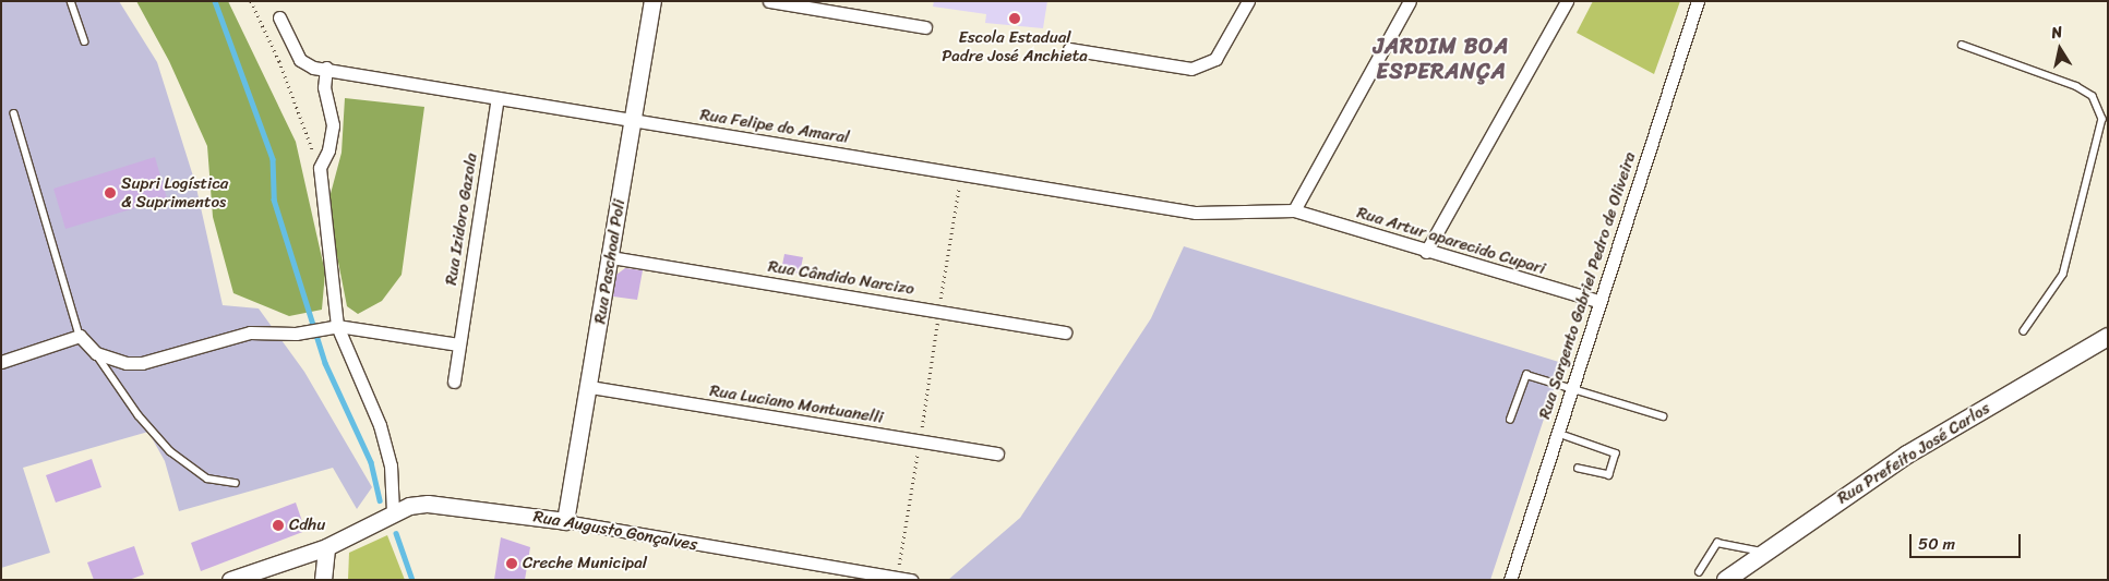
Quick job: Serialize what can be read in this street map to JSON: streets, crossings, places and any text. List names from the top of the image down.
{
  "streets": {
    "main road": ["Rua Prefeito José Carlos"],
    "street": [
      "Rua Felipe do Amaral",
      "Rua Izidoro Gazola",
      "Rua Artur aparecido Cupari",
      "Rua Paschoal Poli",
      "Rua Cândido Narcizo",
      "Rua Sargento Gabriel Pedro de Oliveira",
      "Rua Luciano Montuanelli",
      "Rua Augusto Gonçalves"
    ]
  },
  "crossings": [
    ["Rua Felipe do Amaral", "Rua Izidoro Gazola"],
    ["Rua Felipe do Amaral", "Rua Artur aparecido Cupari"],
    ["Rua Felipe do Amaral", "Rua Paschoal Poli"],
    ["Rua Artur aparecido Cupari", "Rua Sargento Gabriel Pedro de Oliveira"],
    ["Rua Paschoal Poli", "Rua Cândido Narcizo"],
    ["Rua Paschoal Poli", "Rua Luciano Montuanelli"],
    ["Rua Paschoal Poli", "Rua Augusto Gonçalves"]
  ],
  "districts": ["JARDIM BOA ESPERANÇA"],
  "places": [
    "Escola Estadual Padre José Anchieta",
    "Supri Logística & Suprimentos",
    "Cdhu",
    "Creche Municipal"
  ],
  "scale_bar": "50 m",
  "north": "top"
}
